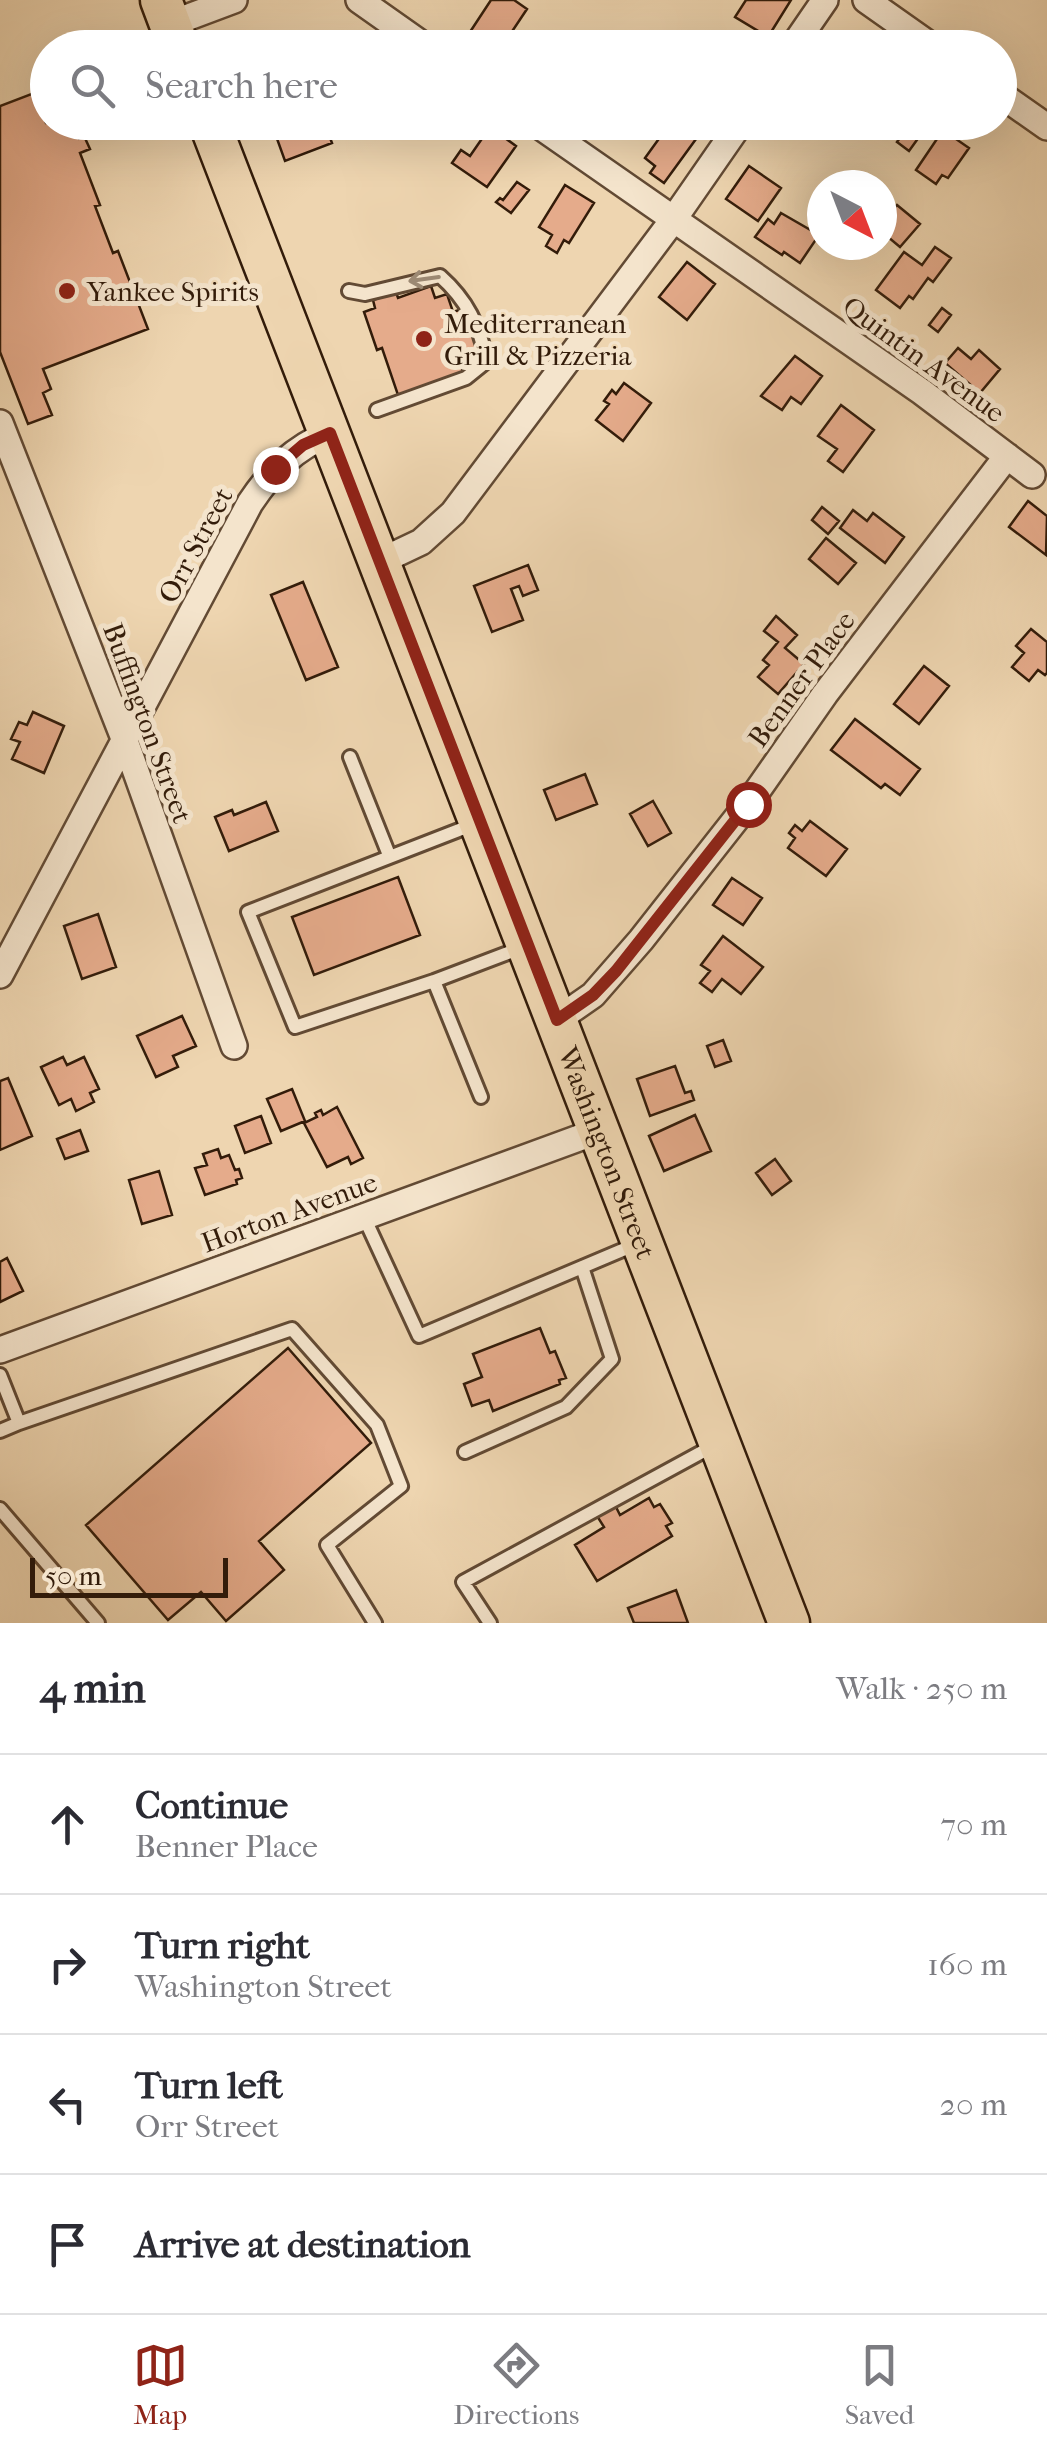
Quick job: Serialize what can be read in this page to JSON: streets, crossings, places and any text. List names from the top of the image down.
{
  "streets": {
    "main road": ["Washington Street"],
    "street": [
      "Quintin Avenue",
      "Orr Street",
      "Benner Place",
      "Buffington Street",
      "Horton Avenue"
    ]
  },
  "crossings": [
    ["Quintin Avenue", "Benner Place"],
    ["Orr Street", "Buffington Street"],
    ["Orr Street", "Washington Street"],
    ["Benner Place", "Washington Street"],
    ["Washington Street", "Horton Avenue"]
  ],
  "places": ["Yankee Spirits", "Mediterranean Grill & Pizzeria"],
  "scale_bar": "50 m",
  "north": "bottom right",
  "page": {
    "search": "Search here",
    "scale": "50 m",
    "heading": ["4 min", "Walk · 250 m"],
    "list": [
      ["Continue", "Benner Place", "70 m"],
      ["Turn right", "Washington Street", "160 m"],
      ["Turn left", "Orr Street", "20 m"],
      "Arrive at destination"
    ],
    "nav": ["Map", "Directions", "Saved"]
  }
}
